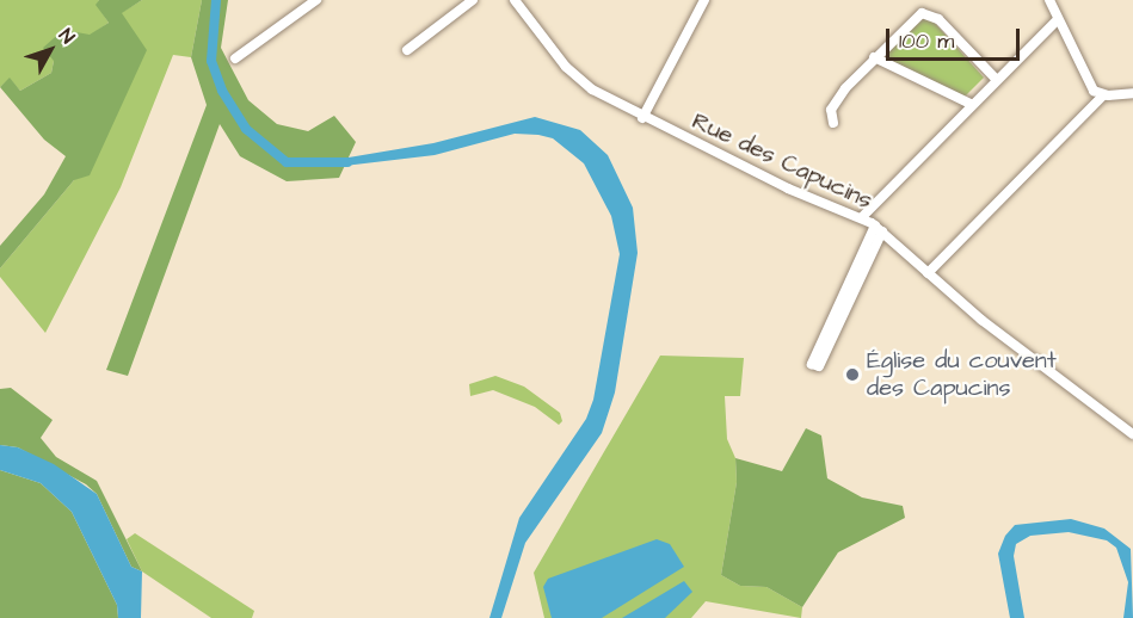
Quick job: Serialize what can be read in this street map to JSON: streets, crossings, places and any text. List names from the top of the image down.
{
  "streets": {
    "street": ["Rue des Capucins"]
  },
  "places": ["Église du couvent des Capucins"],
  "scale_bar": "100 m",
  "north": "top right"
}
